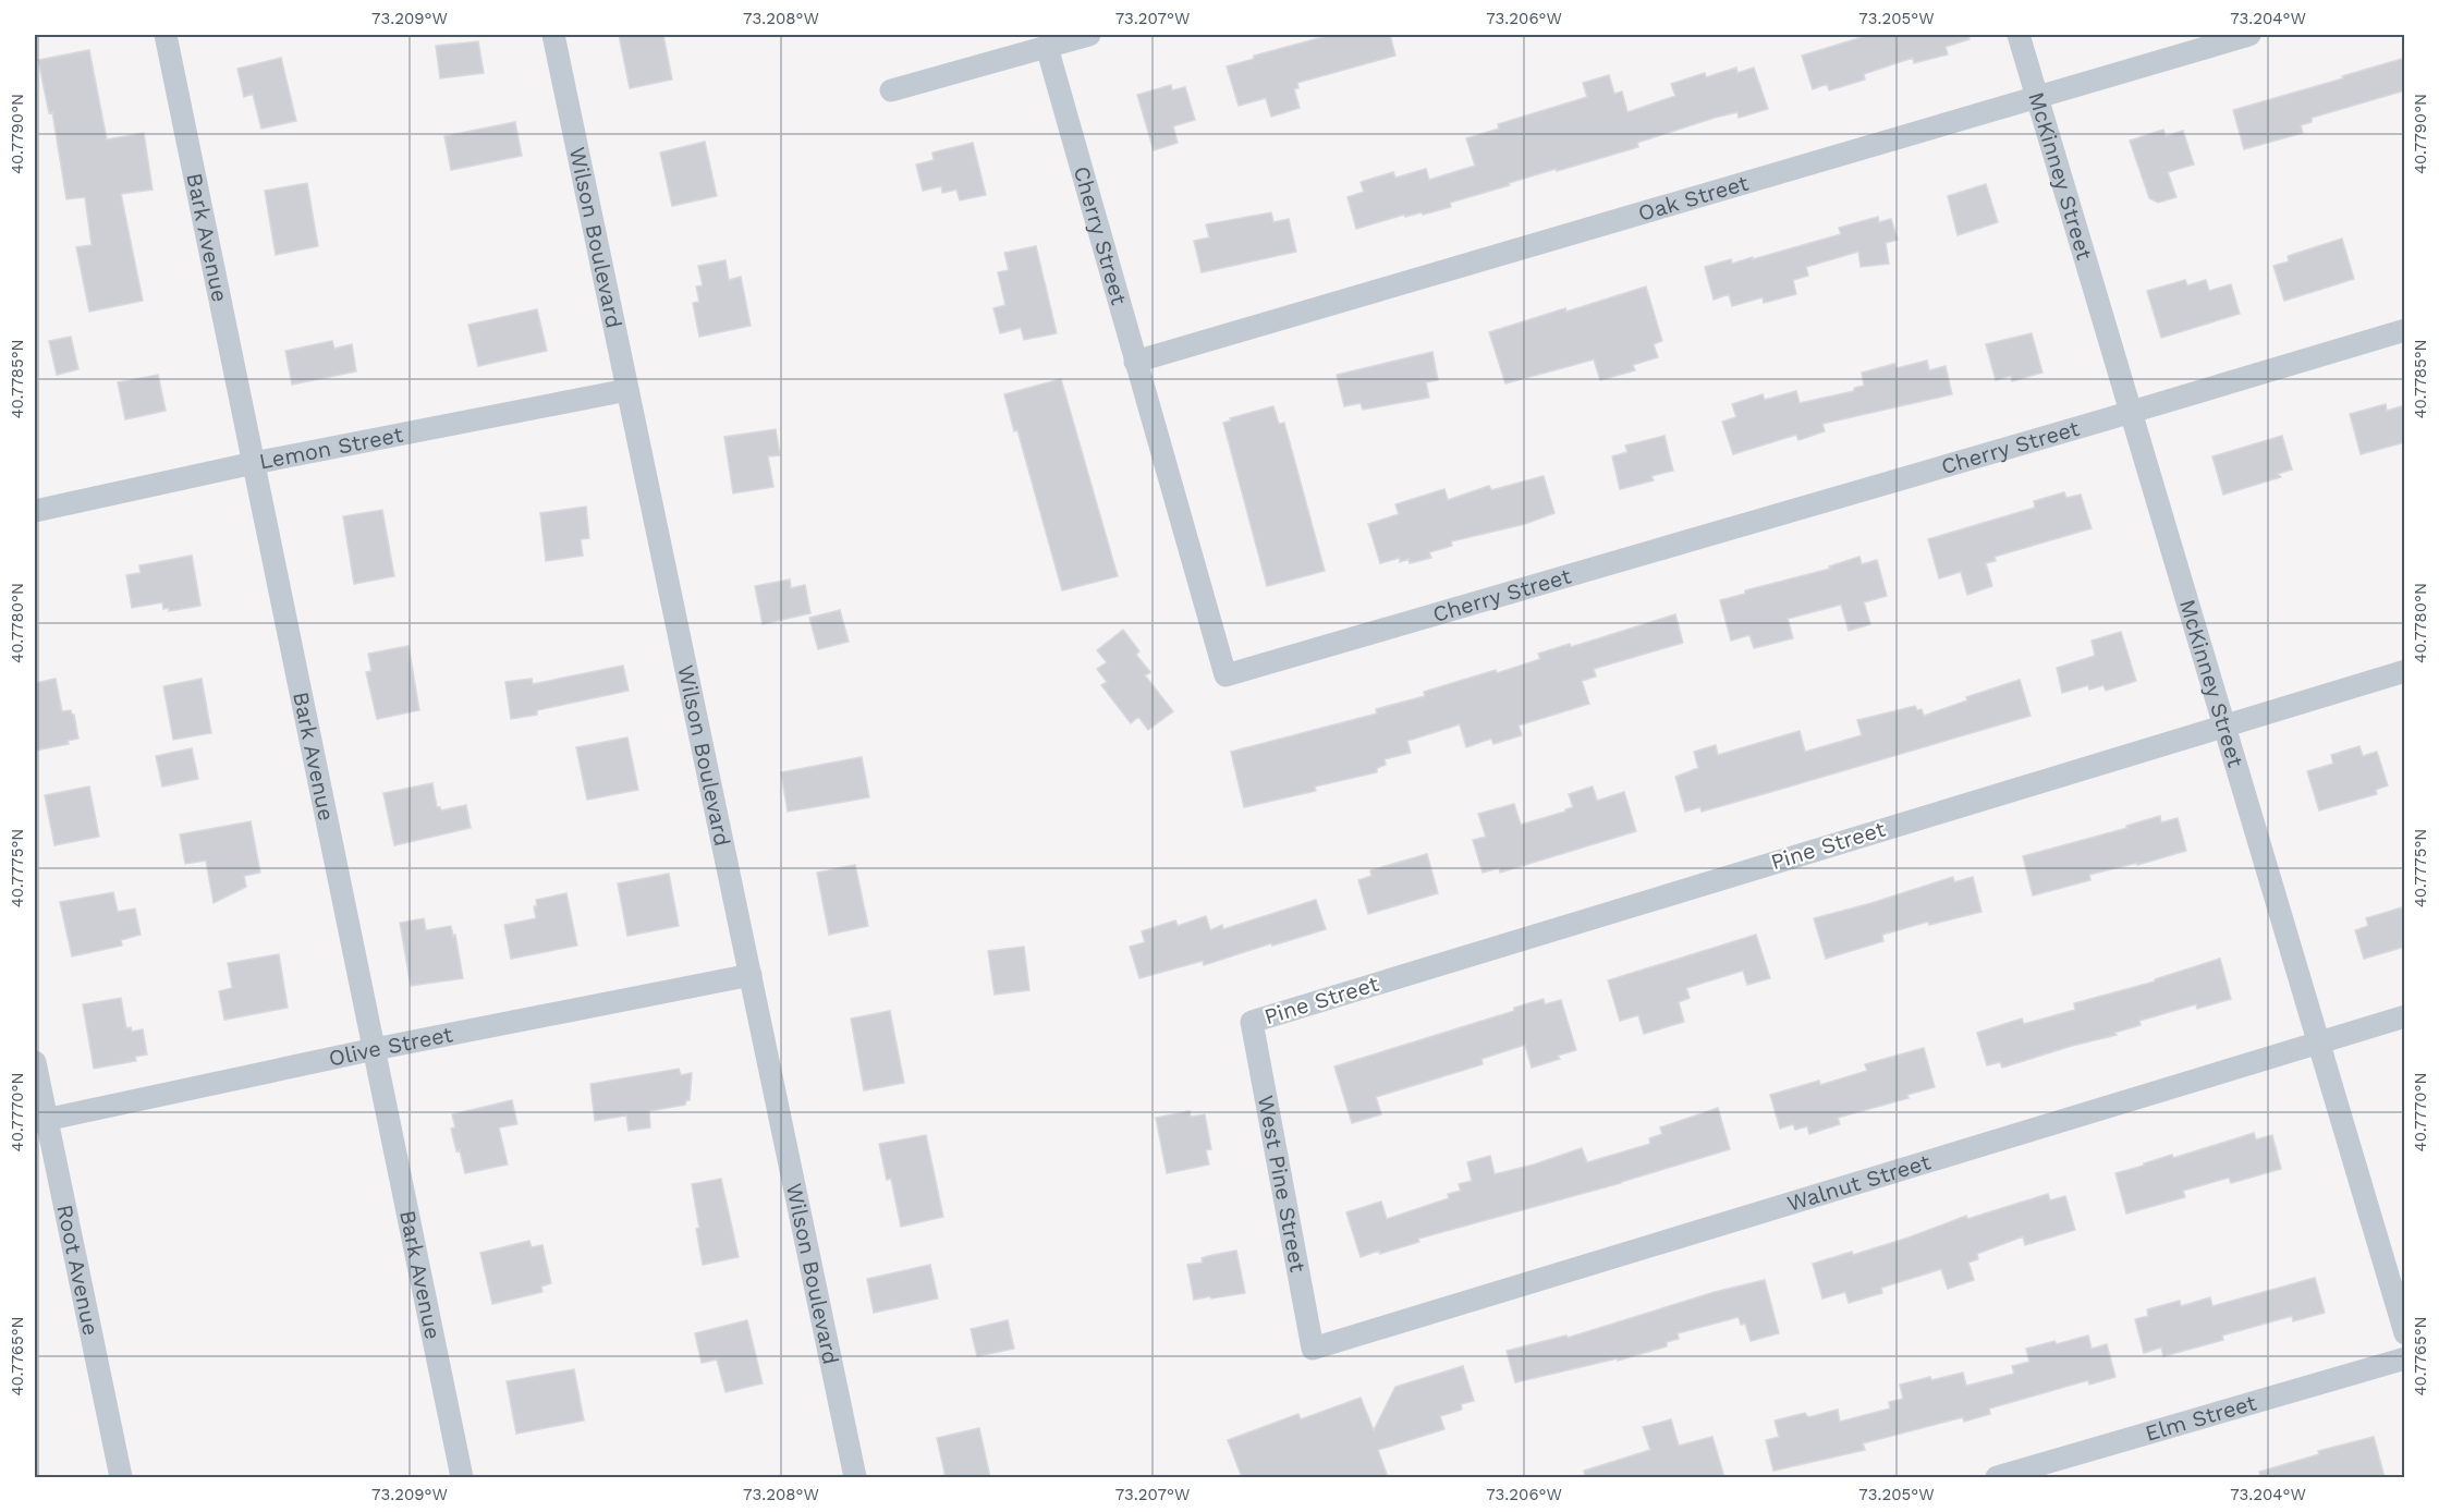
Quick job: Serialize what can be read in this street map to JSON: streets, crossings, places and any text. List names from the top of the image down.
{
  "streets": {
    "street": [
      "McKinney Street",
      "Oak Street",
      "Cherry Street",
      "Bark Avenue",
      "Wilson Boulevard",
      "Lemon Street",
      "Pine Street",
      "Olive Street",
      "Walnut Street",
      "West Pine Street",
      "Root Avenue",
      "Elm Street"
    ]
  },
  "crossings": [
    ["McKinney Street", "Oak Street"],
    ["McKinney Street", "Cherry Street"],
    ["McKinney Street", "Pine Street"],
    ["McKinney Street", "Walnut Street"],
    ["Oak Street", "Cherry Street"],
    ["Bark Avenue", "Lemon Street"],
    ["Bark Avenue", "Olive Street"],
    ["Wilson Boulevard", "Lemon Street"],
    ["Wilson Boulevard", "Olive Street"],
    ["Pine Street", "West Pine Street"],
    ["Olive Street", "Root Avenue"],
    ["Walnut Street", "West Pine Street"]
  ],
  "coordinates": [
    "73.209°W",
    "73.208°W",
    "73.207°W",
    "73.206°W",
    "73.205°W",
    "73.204°W",
    "40.7790°N",
    "40.7785°N",
    "40.7780°N",
    "40.7775°N",
    "40.7770°N",
    "40.7765°N"
  ]
}
